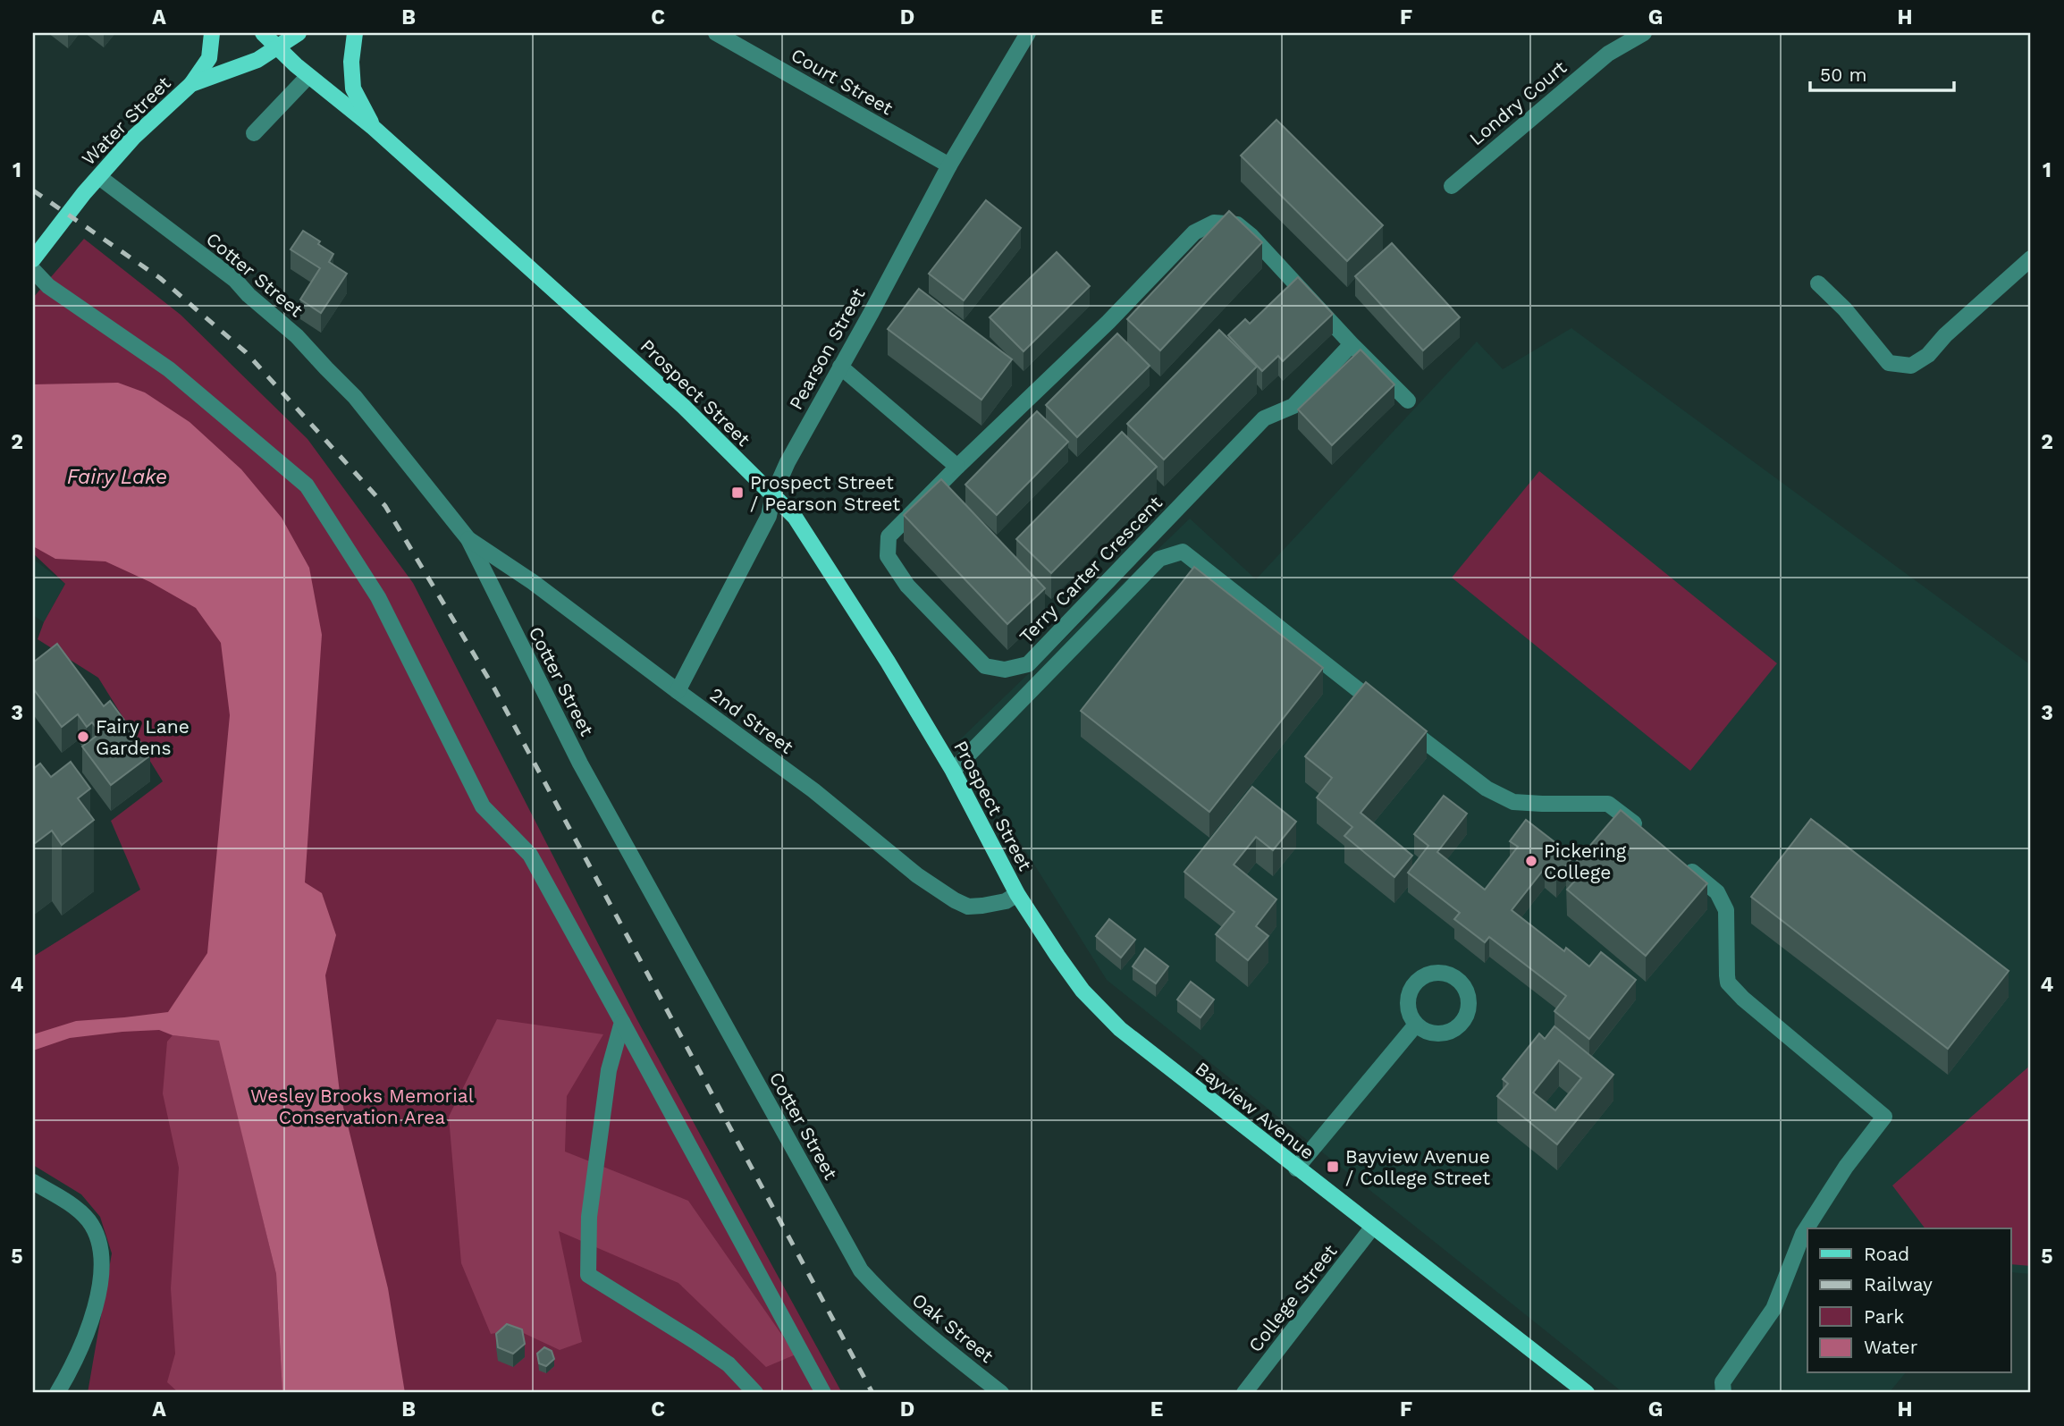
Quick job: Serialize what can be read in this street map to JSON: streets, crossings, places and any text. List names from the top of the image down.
{
  "streets": {
    "main road": ["Water Street", "Prospect Street", "Bayview Avenue"],
    "street": [
      "Court Street",
      "Londry Court",
      "Cotter Street",
      "Pearson Street",
      "Terry Carter Crescent",
      "2nd Street",
      "College Street",
      "Oak Street"
    ]
  },
  "crossings": [
    ["Court Street", "Pearson Street"],
    ["Water Street", "Cotter Street"],
    ["Water Street", "Prospect Street"],
    ["Cotter Street", "2nd Street"],
    ["Cotter Street", "Oak Street"],
    ["Pearson Street", "Prospect Street"],
    ["Pearson Street", "2nd Street"],
    ["Prospect Street", "2nd Street"],
    ["Prospect Street", "Bayview Avenue"],
    ["Bayview Avenue", "College Street"]
  ],
  "water": ["Fairy Lake"],
  "parks": ["Wesley Brooks Memorial Conservation Area"],
  "places": {
    "transit": ["Prospect Street / Pearson Street", "Bayview Avenue / College Street"],
    "other": ["Fairy Lane Gardens", "Pickering College"]
  },
  "legend": [
    "Road",
    "Railway",
    "Park",
    "Water"
  ],
  "scale_bar": "50 m",
  "grid": {
    "columns": [
      "A",
      "B",
      "C",
      "D",
      "E",
      "F",
      "G",
      "H"
    ],
    "rows": [
      "1",
      "2",
      "3",
      "4",
      "5"
    ]
  }
}
